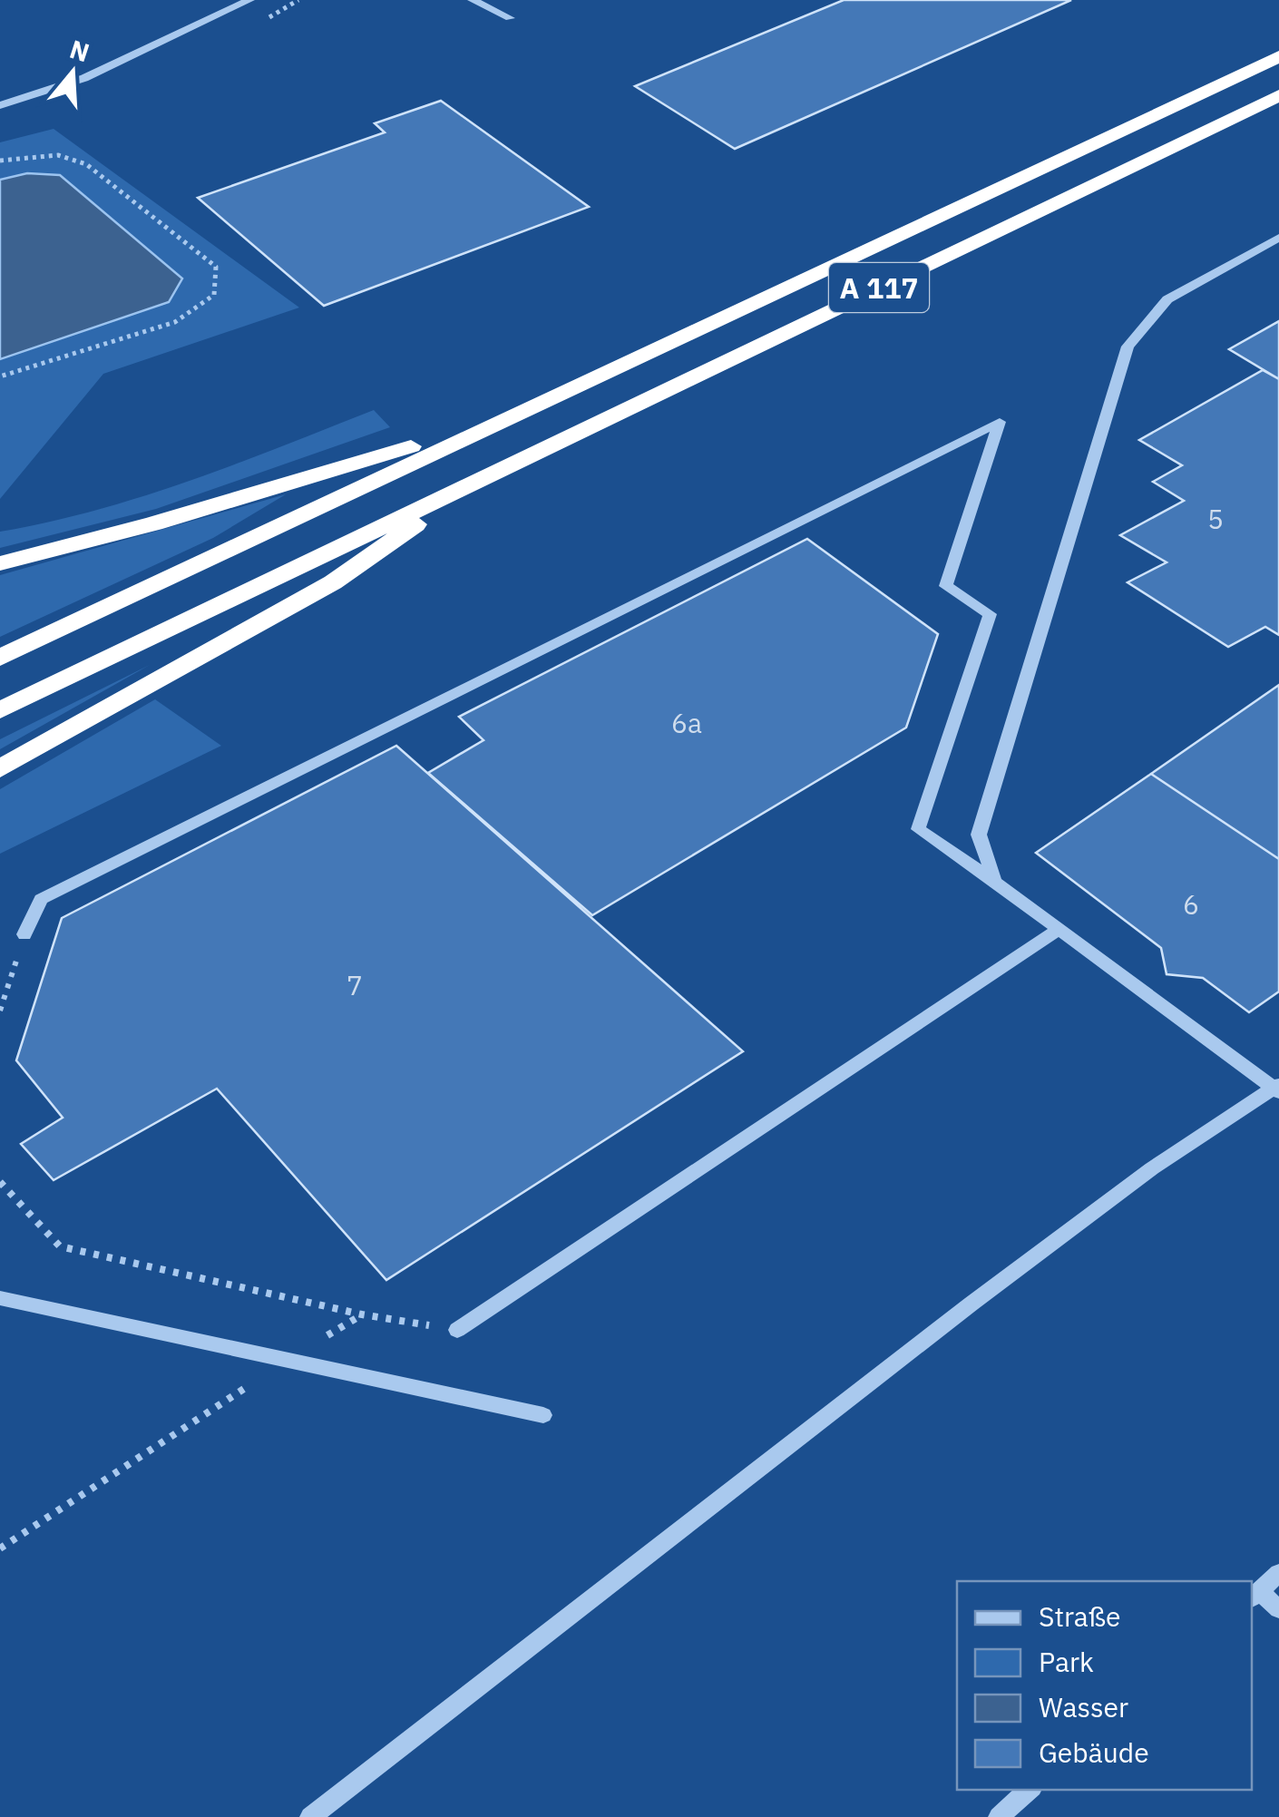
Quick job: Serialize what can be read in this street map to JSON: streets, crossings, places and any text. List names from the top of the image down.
{
  "streets": {
    "highway": ["A 117"]
  },
  "house_numbers": [
    "5",
    "6a",
    "6",
    "7"
  ],
  "legend": [
    "Straße",
    "Park",
    "Wasser",
    "Gebäude"
  ],
  "north": "top"
}
